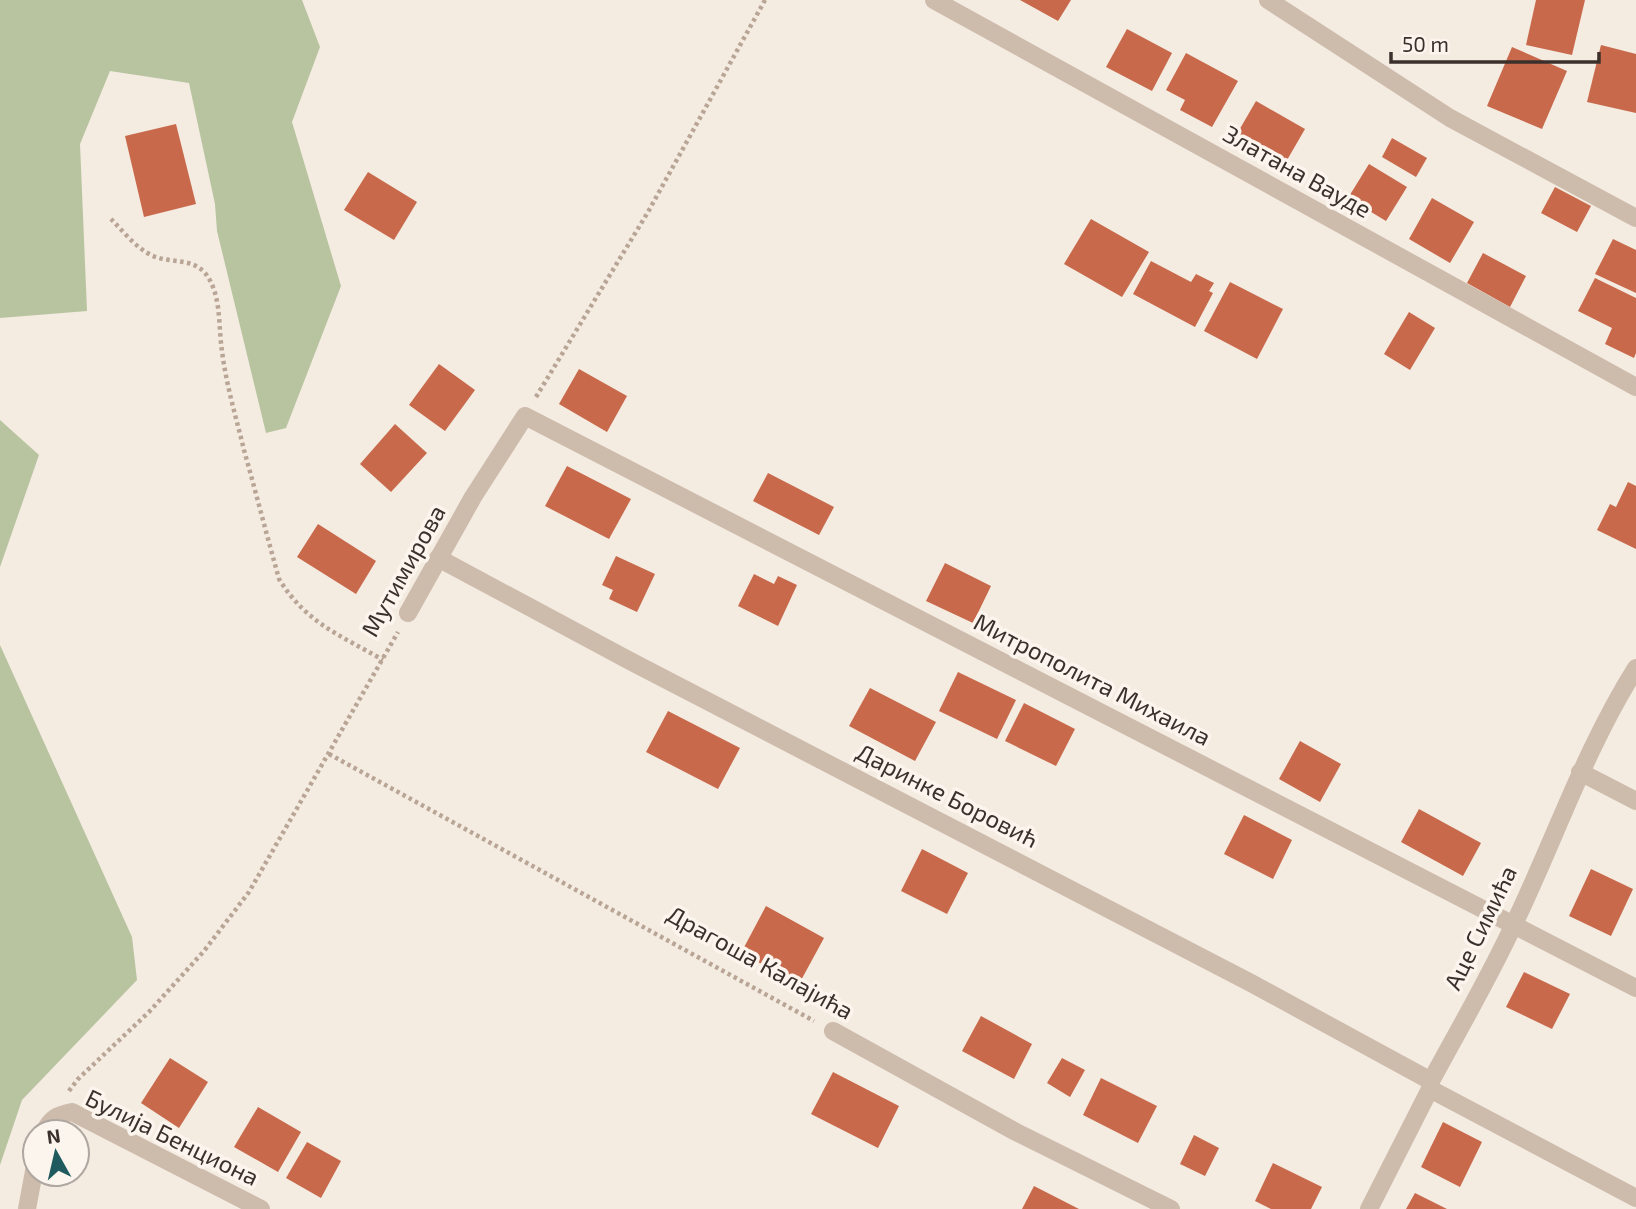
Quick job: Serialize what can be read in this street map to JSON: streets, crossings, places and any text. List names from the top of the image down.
{
  "streets": {
    "street": [
      "Златана Вауде",
      "Мутимирова",
      "Митрополита Михаила",
      "Даринке Боровић",
      "Аце Симића",
      "Драгоша Калајића",
      "Булија Бенциона"
    ]
  },
  "crossings": [
    ["Мутимирова", "Митрополита Михаила"],
    ["Мутимирова", "Даринке Боровић"],
    ["Мутимирова", "Драгоша Калајића"],
    ["Мутимирова", "Булија Бенциона"],
    ["Митрополита Михаила", "Аце Симића"],
    ["Даринке Боровић", "Аце Симића"]
  ],
  "scale_bar": "50 m",
  "north": "top"
}
